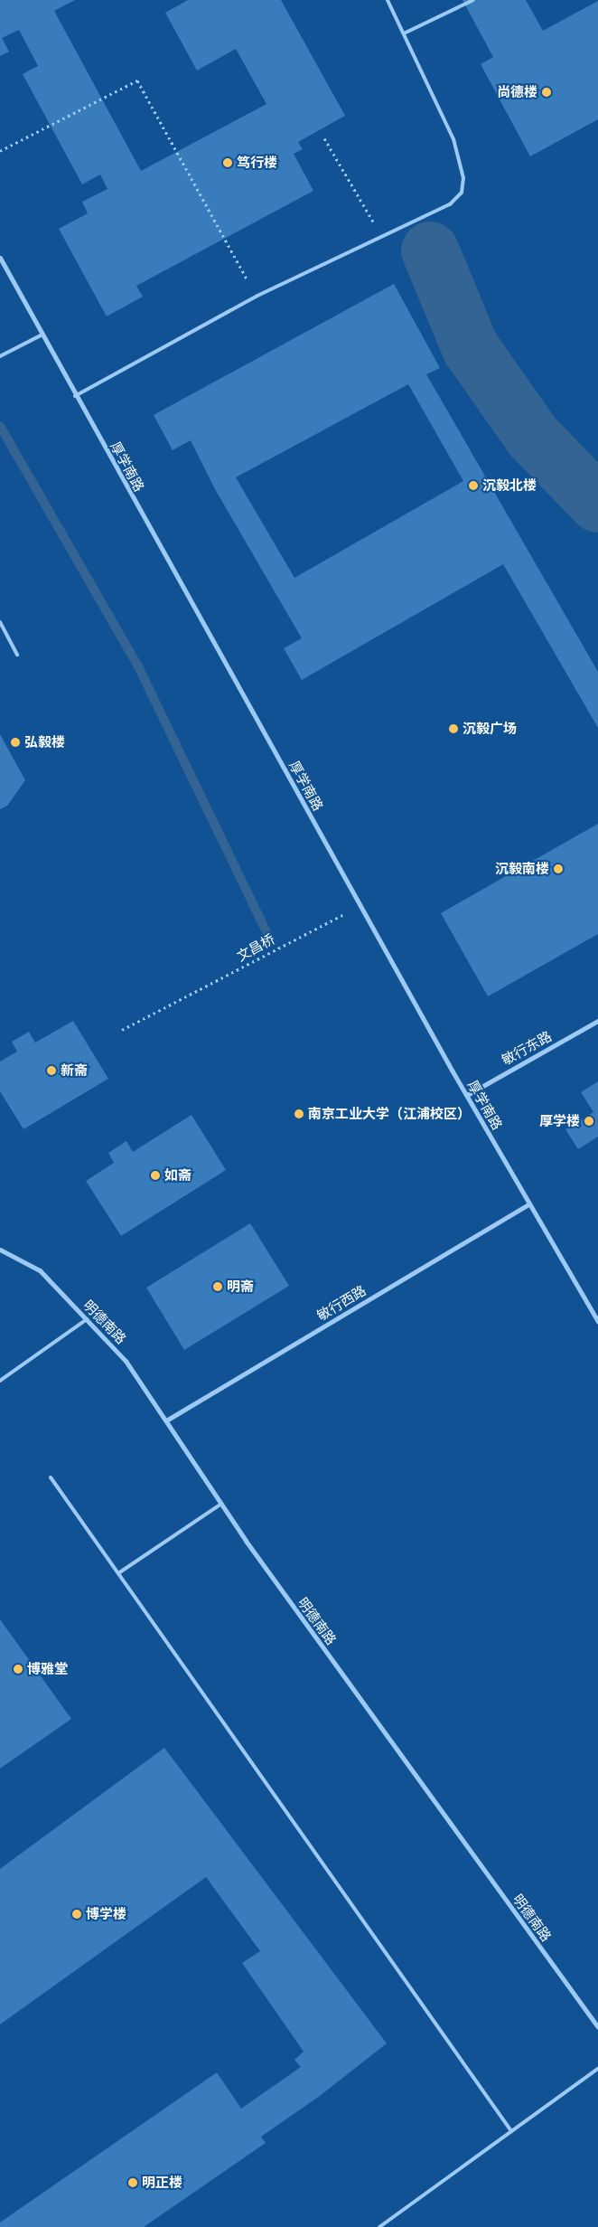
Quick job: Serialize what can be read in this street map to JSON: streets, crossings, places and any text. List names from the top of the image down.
{
  "streets": {
    "street": [
      "厚学南路",
      "敏行东路",
      "敏行西路",
      "明德南路"
    ],
    "path": ["文昌桥"]
  },
  "crossings": [
    ["厚学南路", "文昌桥"],
    ["厚学南路", "敏行东路"],
    ["厚学南路", "敏行西路"],
    ["敏行西路", "明德南路"]
  ],
  "places": [
    "尚德楼",
    "笃行楼",
    "沉毅北楼",
    "沉毅广场",
    "弘毅楼",
    "沉毅南楼",
    "新斋",
    "南京工业大学（江浦校区）",
    "厚学楼",
    "如斋",
    "明斋",
    "博雅堂",
    "博学楼",
    "明正楼"
  ]
}
